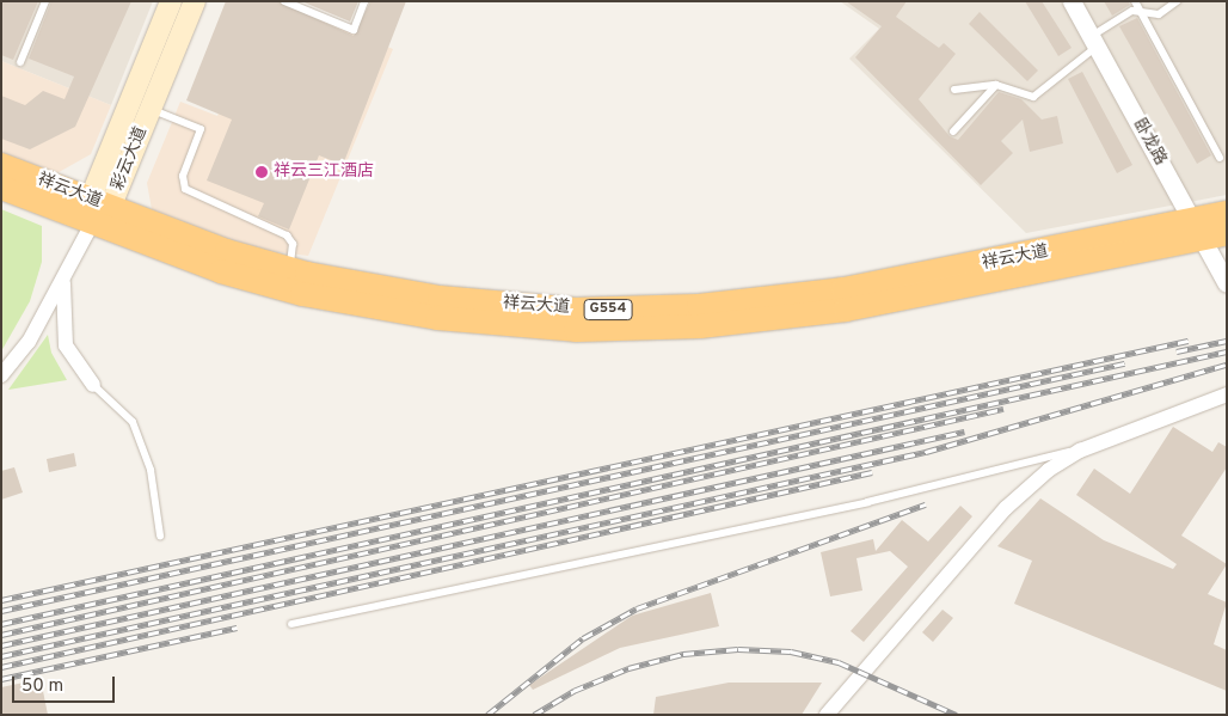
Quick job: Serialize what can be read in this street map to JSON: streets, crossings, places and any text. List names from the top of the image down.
{
  "streets": {
    "highway": ["祥云大道", "G554"],
    "main road": ["彩云大道"],
    "street": ["卧龙路"]
  },
  "crossings": [
    ["卧龙路", "祥云大道"],
    ["彩云大道", "祥云大道"]
  ],
  "places": ["祥云三江酒店"],
  "scale_bar": "50 m"
}
